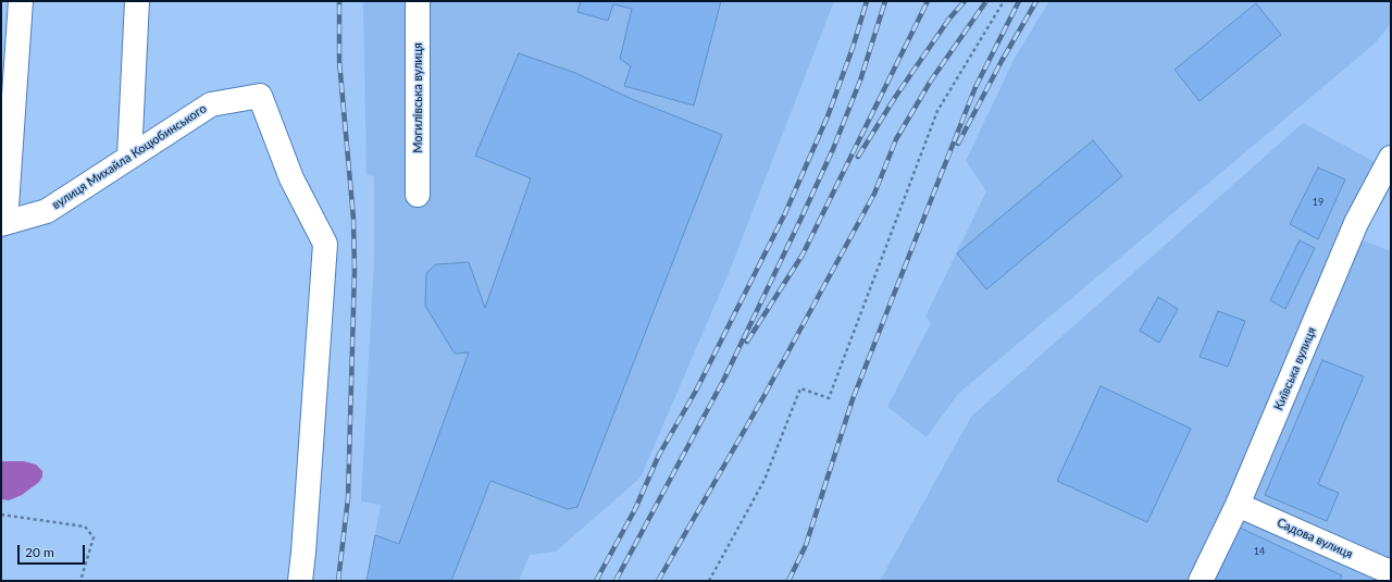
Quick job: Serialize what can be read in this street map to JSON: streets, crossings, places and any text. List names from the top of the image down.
{
  "streets": {
    "street": [
      "Могилівська вулиця",
      "вулиця Михайла Коцюбинського",
      "Київська вулиця",
      "Садова вулиця"
    ]
  },
  "crossings": [
    ["Київська вулиця", "Садова вулиця"]
  ],
  "house_numbers": ["19", "14"],
  "scale_bar": "20 m"
}
